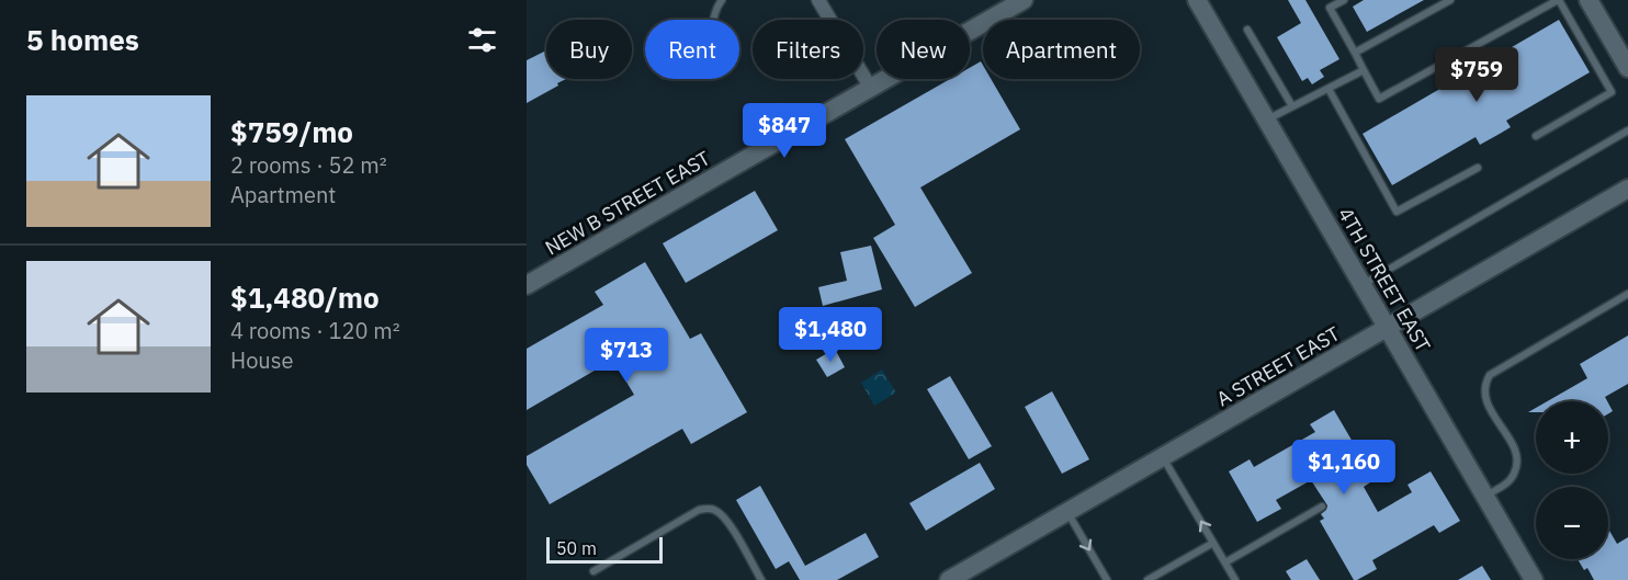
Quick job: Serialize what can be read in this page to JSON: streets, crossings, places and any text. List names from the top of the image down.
{
  "streets": {
    "street": ["NEW B STREET EAST", "4TH STREET EAST", "A STREET EAST"]
  },
  "crossings": [
    ["4TH STREET EAST", "A STREET EAST"]
  ],
  "scale_bar": "50 m",
  "page": {
    "heading": "5 homes",
    "chip": [
      "Buy",
      "Rent",
      "Filters",
      "New",
      "Apartment"
    ],
    "price": [
      "$759",
      "$847",
      "$1,480",
      "$713",
      "$1,160"
    ],
    "list": [
      {
        "name": "$759/mo",
        "note": "2 rooms · 52 m² · Apartment"
      },
      {
        "name": "$1,480/mo",
        "note": "4 rooms · 120 m² · House"
      }
    ],
    "map_buttons": ["+", "−"],
    "scale": "50 m"
  }
}
